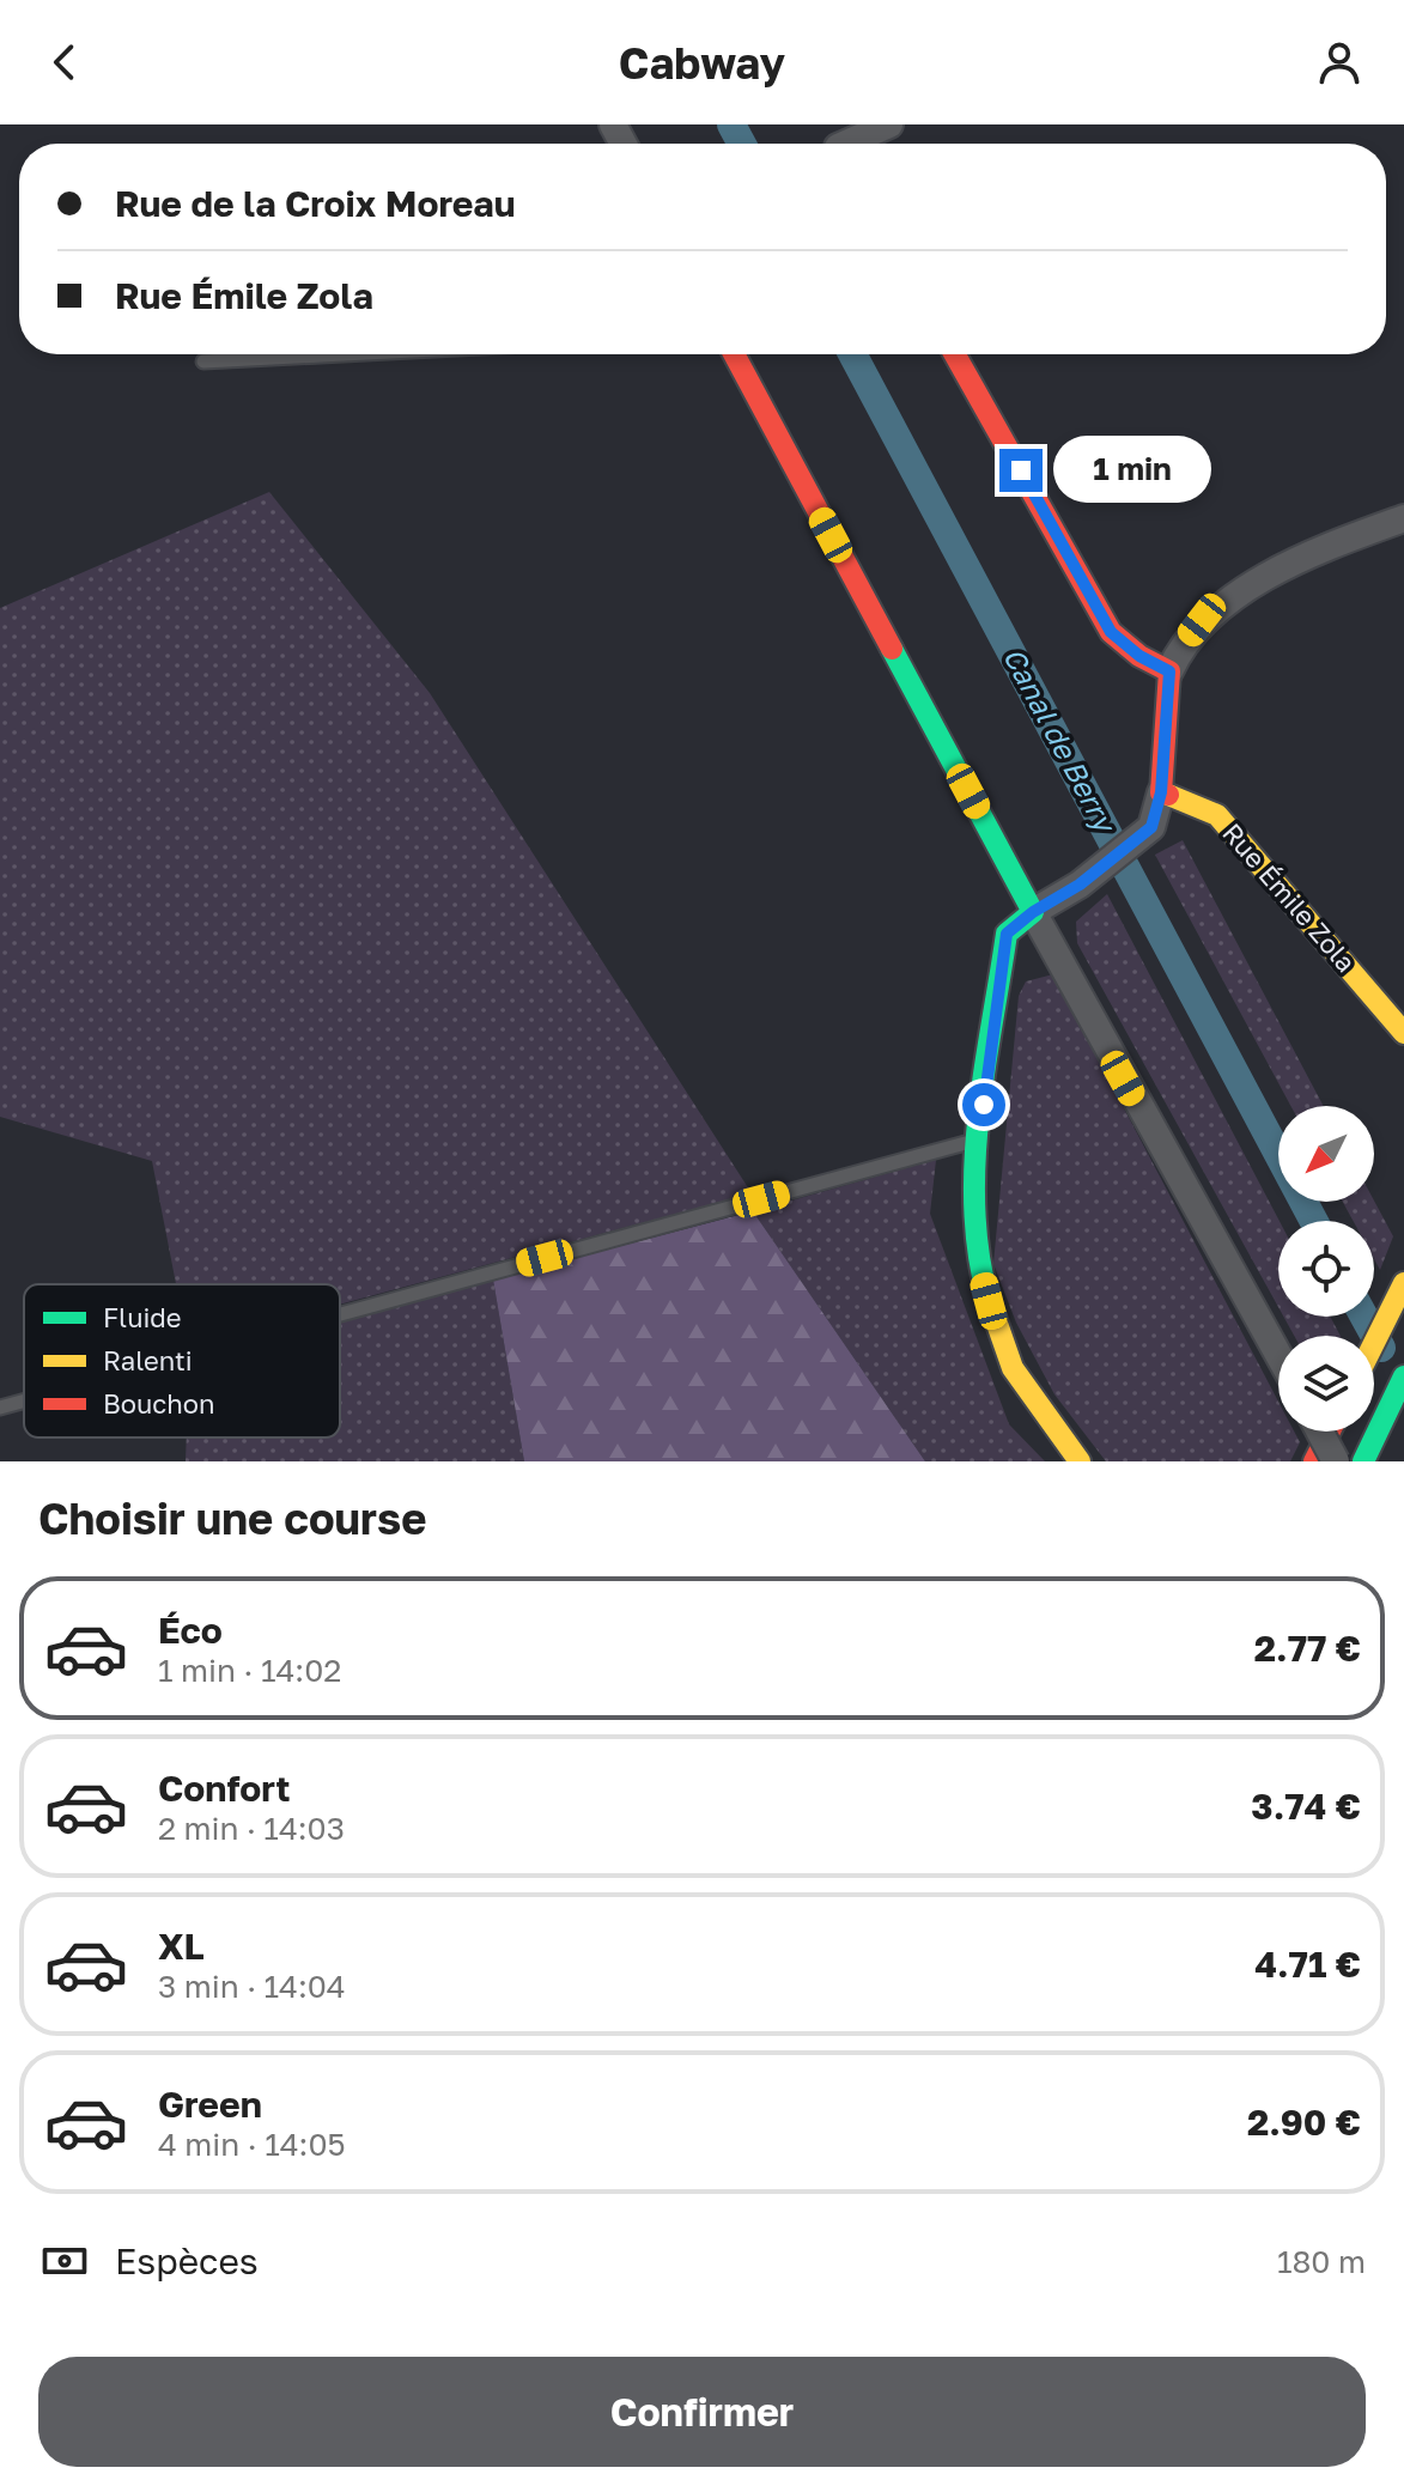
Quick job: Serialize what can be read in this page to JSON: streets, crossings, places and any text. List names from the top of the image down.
{
  "streets": {
    "main road": ["Rue Émile Zola"]
  },
  "water": ["Canal de Berry"],
  "legend": ["Fluide", "Ralenti", "Bouchon"],
  "north": "bottom left",
  "page": {
    "header": "Cabway",
    "banner": ["Rue de la Croix Moreau", "Rue Émile Zola"],
    "bubble": "1 min",
    "heading": "Choisir une course",
    "list": [
      {
        "name": "Éco",
        "note": "1 min · 14:02",
        "value": "2.77 €"
      },
      {
        "name": "Confort",
        "note": "2 min · 14:03",
        "value": "3.74 €"
      },
      {
        "name": "XL",
        "note": "3 min · 14:04",
        "value": "4.71 €"
      },
      {
        "name": "Green",
        "note": "4 min · 14:05",
        "value": "2.90 €"
      }
    ],
    "pay": ["Espèces", "180 m"],
    "buttons": "Confirmer"
  }
}
